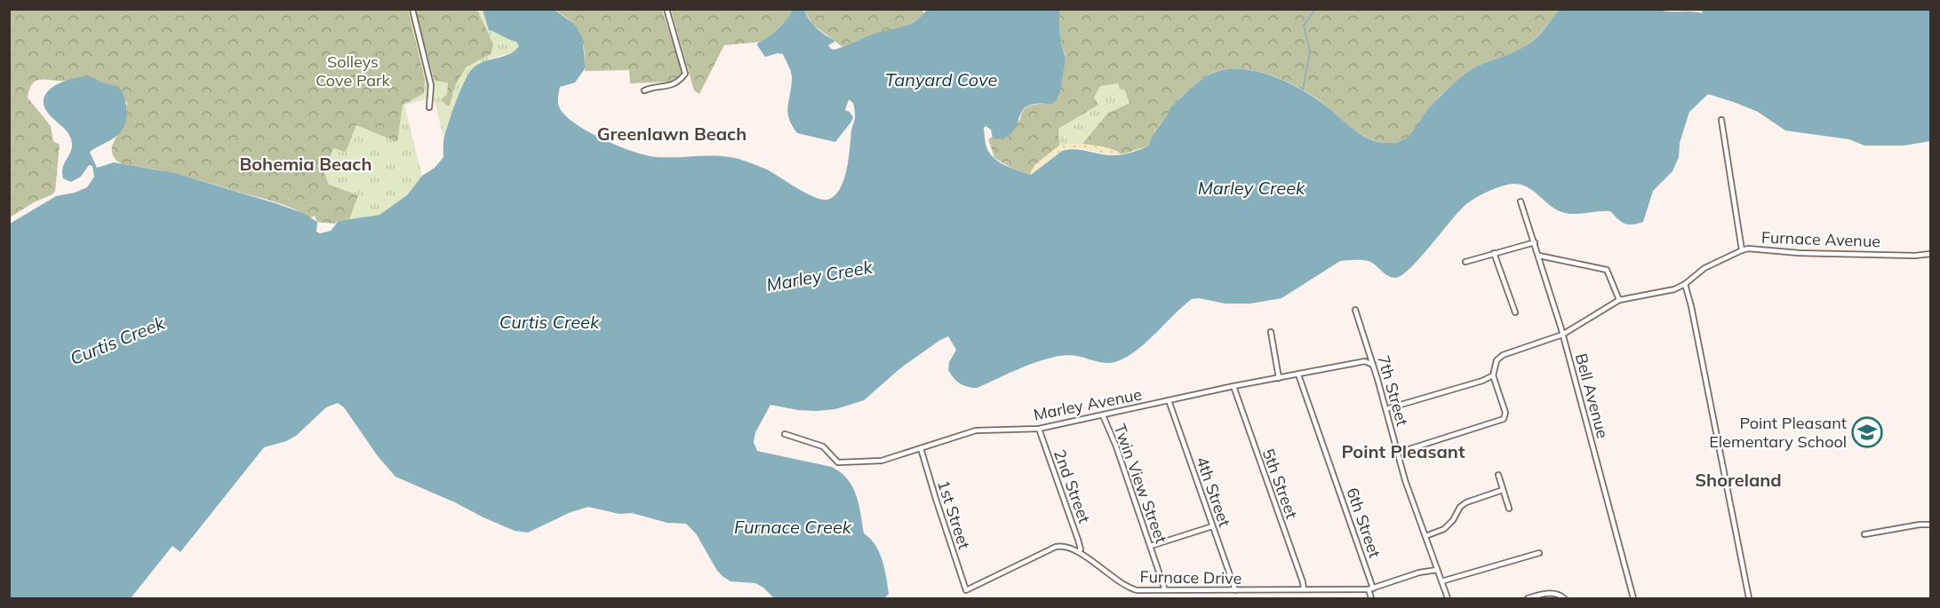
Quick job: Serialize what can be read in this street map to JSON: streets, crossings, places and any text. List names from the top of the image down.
{
  "streets": {
    "street": [
      "Furnace Avenue",
      "7th Street",
      "Bell Avenue",
      "Marley Avenue",
      "Twin View Street",
      "5th Street",
      "2nd Street",
      "4th Street",
      "1st Street",
      "6th Street",
      "Furnace Drive"
    ]
  },
  "crossings": [
    ["Furnace Avenue", "Bell Avenue"],
    ["7th Street", "Marley Avenue"],
    ["7th Street", "Furnace Drive"],
    ["Marley Avenue", "Twin View Street"],
    ["Marley Avenue", "5th Street"],
    ["Marley Avenue", "2nd Street"],
    ["Marley Avenue", "4th Street"],
    ["Marley Avenue", "1st Street"],
    ["Marley Avenue", "6th Street"],
    ["Twin View Street", "Furnace Drive"],
    ["5th Street", "Furnace Drive"],
    ["2nd Street", "Furnace Drive"],
    ["4th Street", "Furnace Drive"],
    ["1st Street", "Furnace Drive"],
    ["6th Street", "Furnace Drive"]
  ],
  "districts": [
    "Greenlawn Beach",
    "Bohemia Beach",
    "Point Pleasant",
    "Shoreland"
  ],
  "water": [
    "Tanyard Cove",
    "Marley Creek",
    "Curtis Creek",
    "Furnace Creek"
  ],
  "parks": ["Solleys Cove Park"],
  "places": {
    "school or university": ["Point Pleasant Elementary School"]
  }
}
